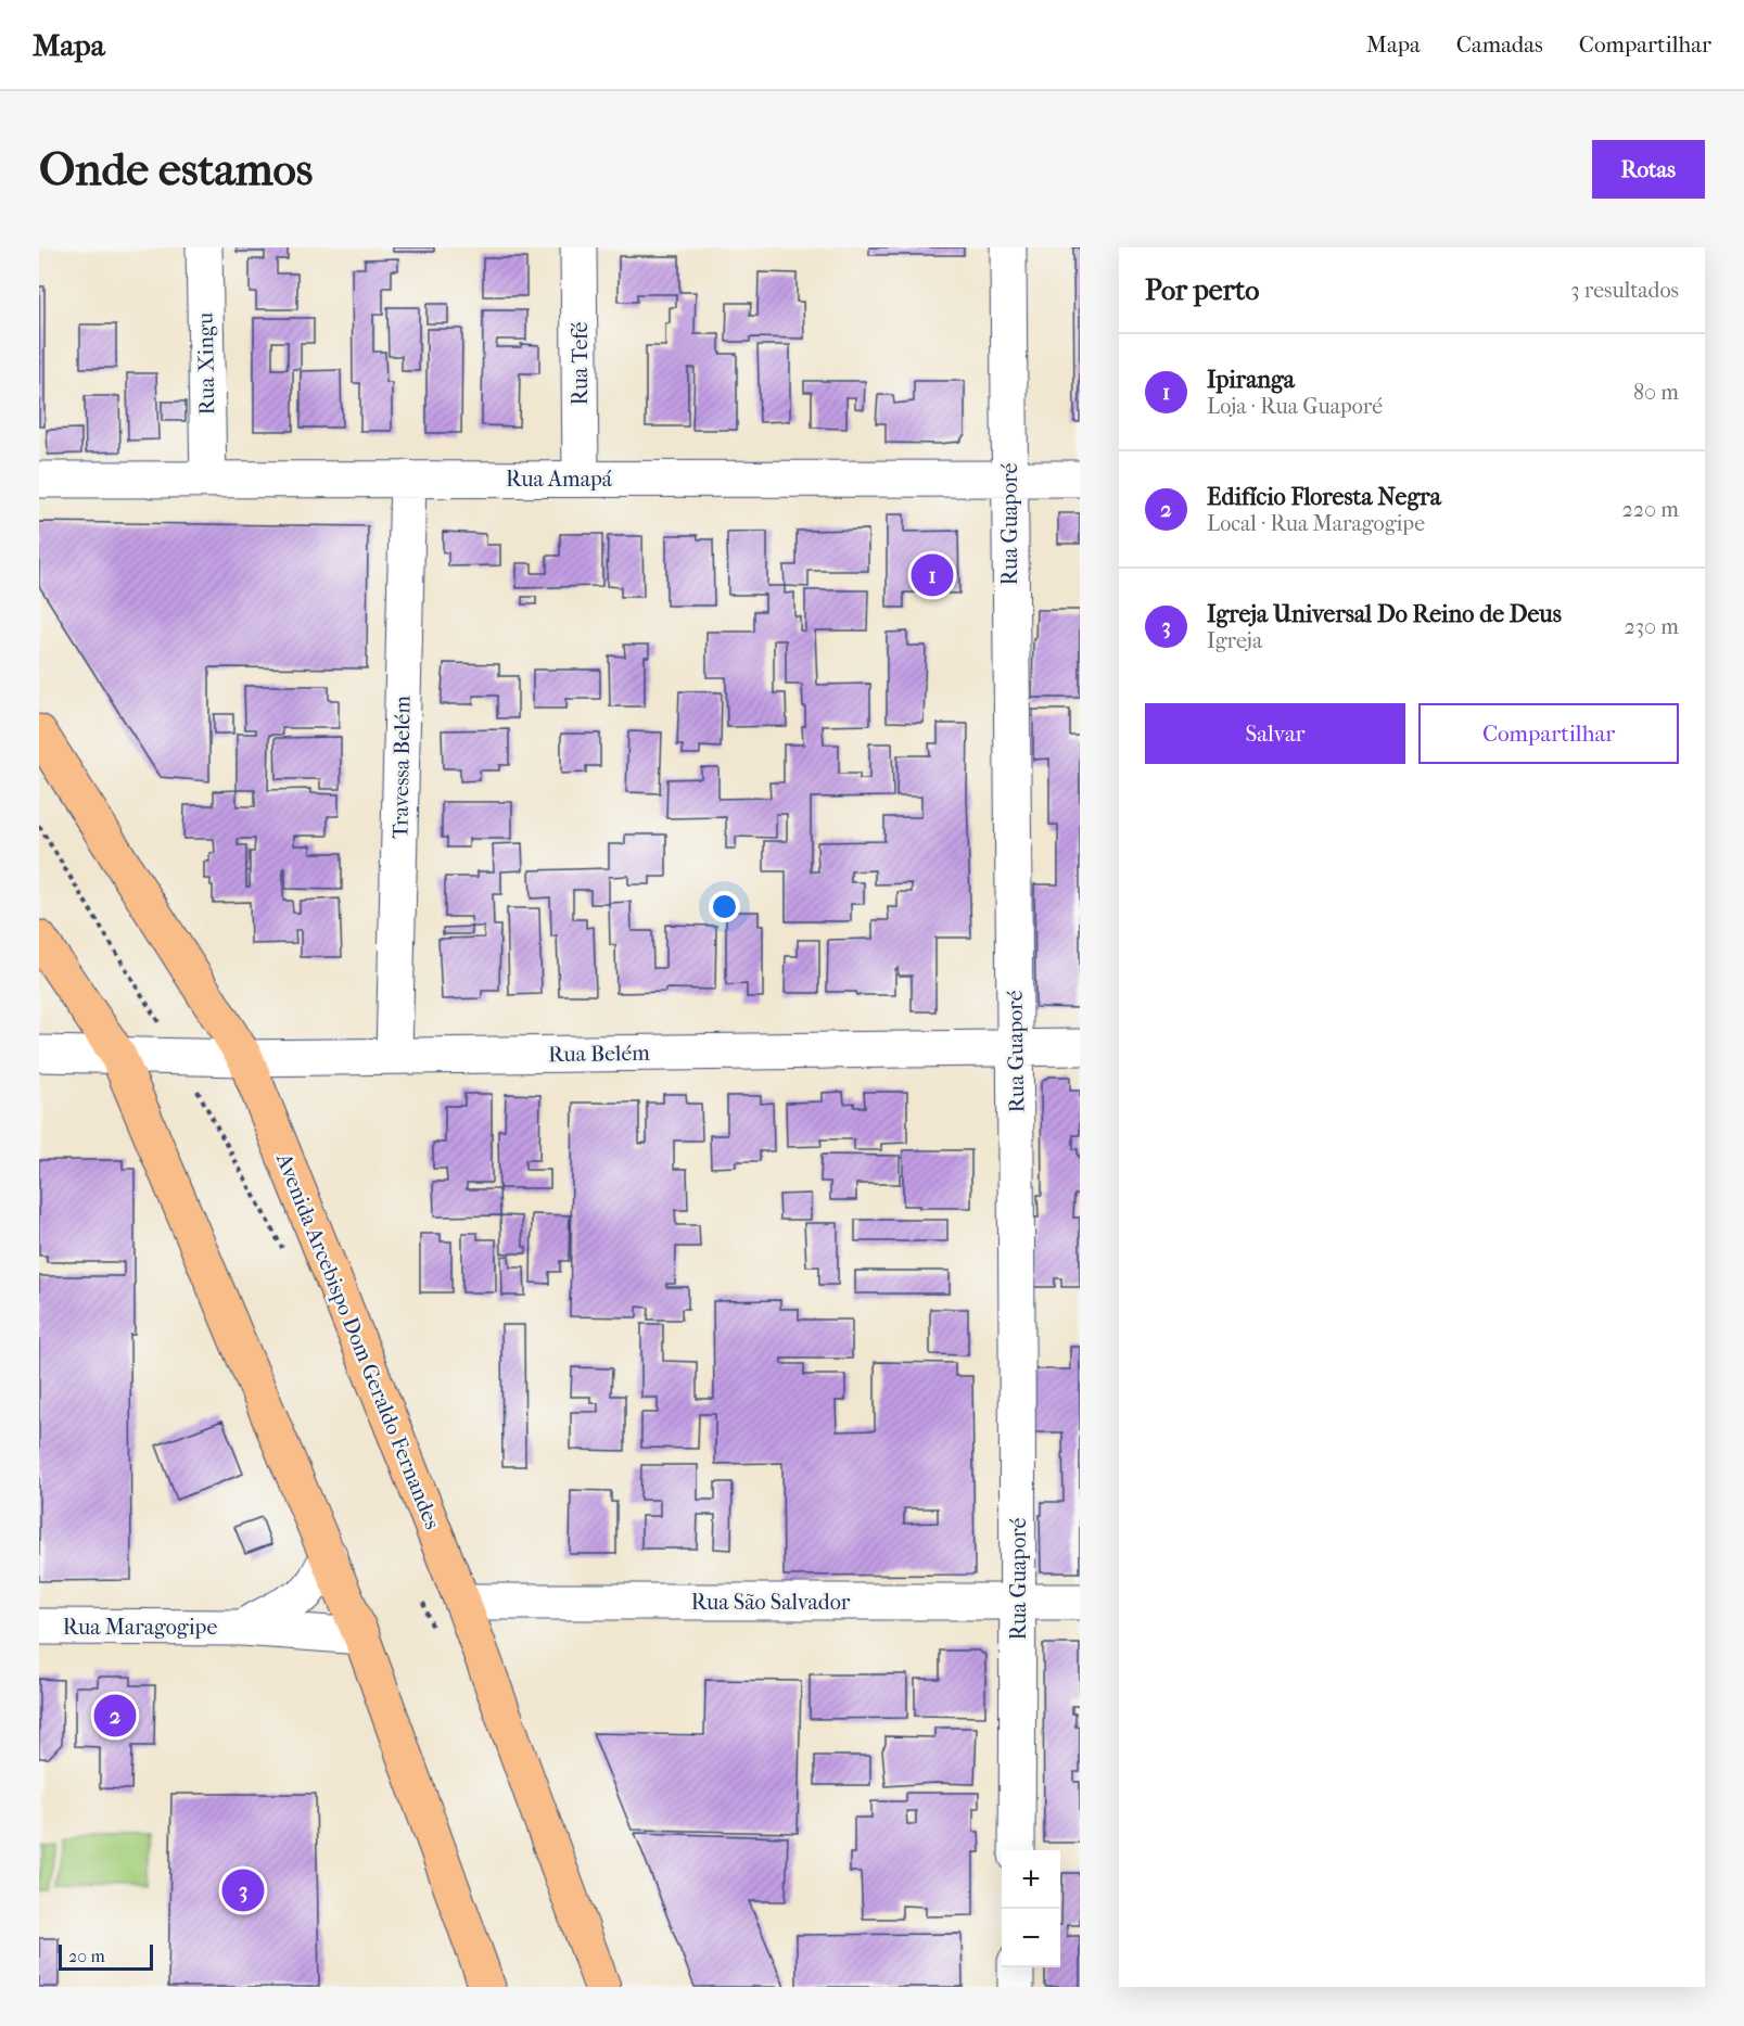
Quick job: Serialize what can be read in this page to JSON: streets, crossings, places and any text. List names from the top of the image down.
{
  "streets": {
    "main road": ["Avenida Arcebispo Dom Geraldo Fernandes"],
    "street": [
      "Rua Xingu",
      "Rua Tefé",
      "Rua Amapá",
      "Rua Guaporé",
      "Travessa Belém",
      "Rua Belém",
      "Rua São Salvador",
      "Rua Maragogipe"
    ]
  },
  "crossings": [
    ["Rua Xingu", "Rua Amapá"],
    ["Rua Tefé", "Rua Amapá"],
    ["Rua Amapá", "Rua Guaporé"],
    ["Rua Amapá", "Travessa Belém"],
    ["Rua Guaporé", "Rua Belém"],
    ["Rua Guaporé", "Rua São Salvador"],
    ["Travessa Belém", "Rua Belém"],
    ["Rua Belém", "Avenida Arcebispo Dom Geraldo Fernandes"],
    ["Avenida Arcebispo Dom Geraldo Fernandes", "Rua São Salvador"]
  ],
  "scale_bar": "20 m",
  "page": {
    "header": "Mapa",
    "nav": ["Mapa", "Camadas", "Compartilhar"],
    "buttons": [
      "Rotas",
      ["Salvar", "Compartilhar"]
    ],
    "title": "Onde estamos",
    "heading": ["Por perto", "3 resultados"],
    "list": [
      {
        "mark": "1",
        "name": "Ipiranga",
        "note": "Loja · Rua Guaporé",
        "value": "80 m"
      },
      {
        "mark": "2",
        "name": "Edifício Floresta Negra",
        "note": "Local · Rua Maragogipe",
        "value": "220 m"
      },
      {
        "mark": "3",
        "name": "Igreja Universal Do Reino de Deus",
        "note": "Igreja",
        "value": "230 m"
      }
    ],
    "pins": ["1", "2", "3"],
    "map_buttons": ["+", "−"],
    "scale": "20 m"
  }
}
